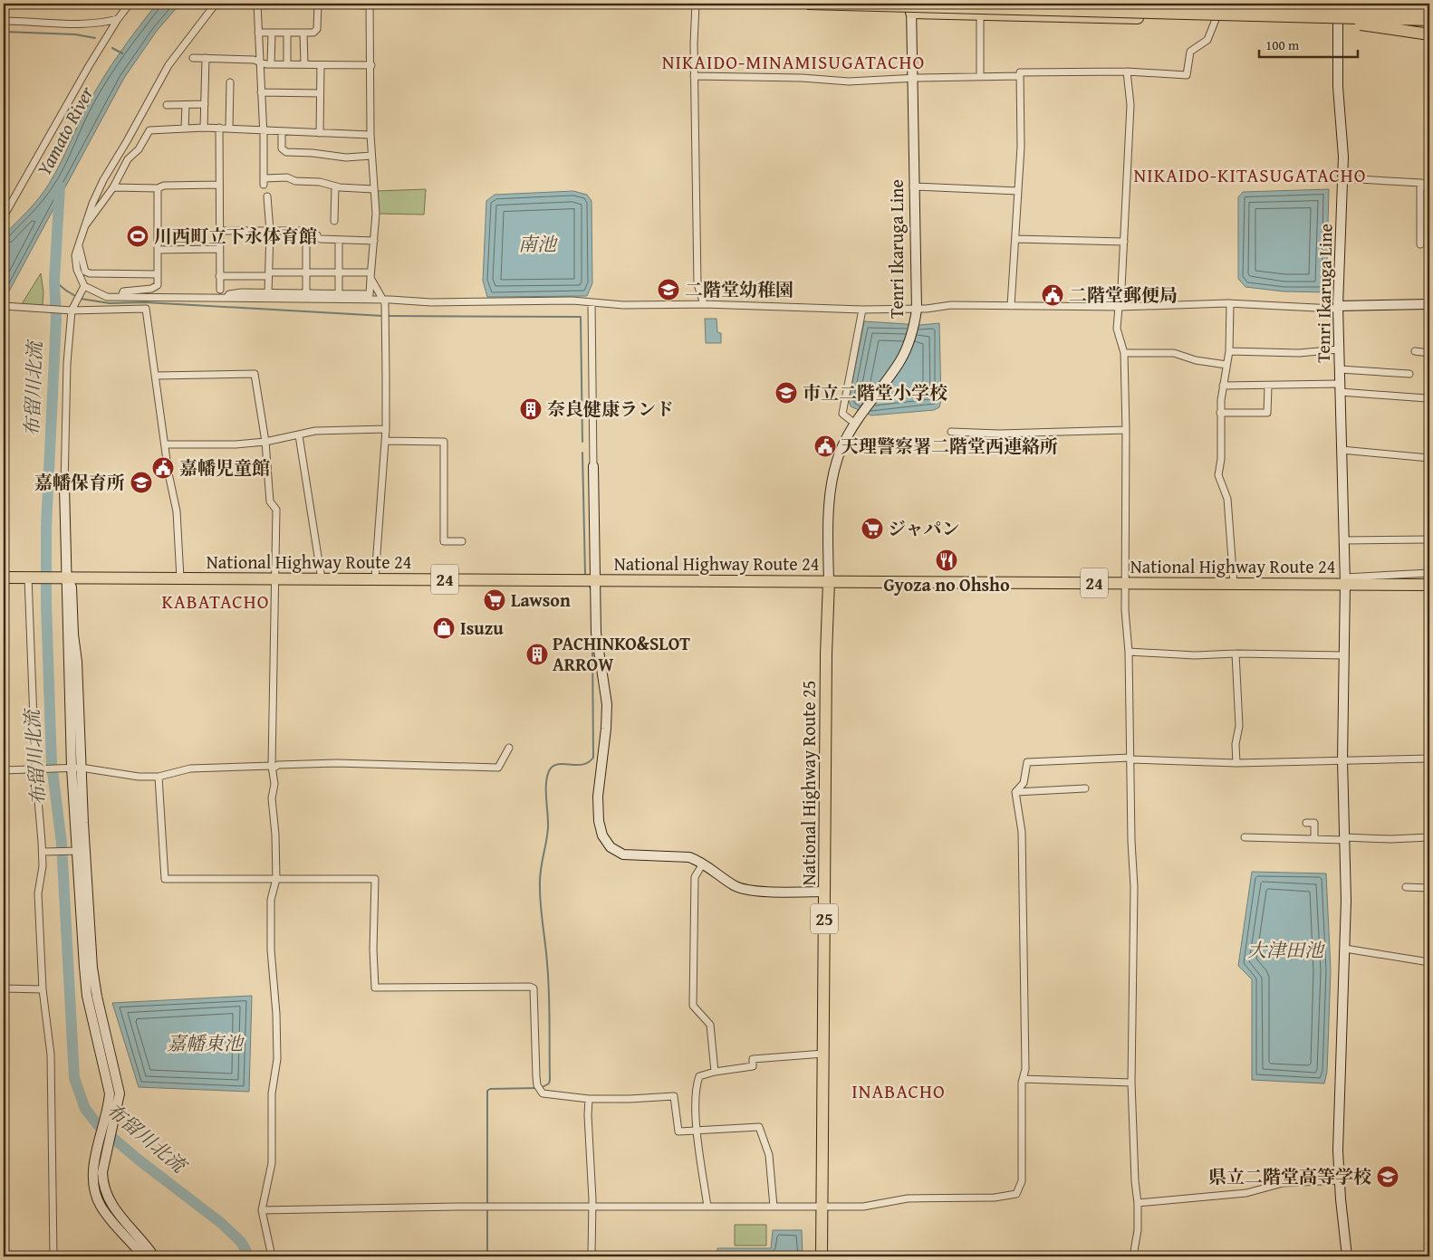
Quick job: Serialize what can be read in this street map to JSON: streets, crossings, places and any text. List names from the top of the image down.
{
  "streets": {
    "highway": [
      "National Highway Route 24",
      "24",
      "National Highway Route 25",
      "25"
    ],
    "street": ["Tenri Ikaruga Line"]
  },
  "crossings": [
    ["Tenri Ikaruga Line", "National Highway Route 24"],
    ["Tenri Ikaruga Line", "National Highway Route 25"],
    ["National Highway Route 24", "National Highway Route 25"]
  ],
  "districts": [
    "NIKAIDO-MINAMISUGATACHO",
    "NIKAIDO-KITASUGATACHO",
    "KABATACHO",
    "INABACHO"
  ],
  "water": [
    "Yamato River",
    "南池",
    "布留川北流",
    "大津田池",
    "嘉幡東池"
  ],
  "places": {
    "sports": ["川西町立下永体育館"],
    "school or university": [
      "二階堂幼稚園",
      "市立二階堂小学校",
      "嘉幡保育所",
      "県立二階堂高等学校"
    ],
    "public building": ["二階堂郵便局", "天理警察署二階堂西連絡所", "嘉幡児童館"],
    "building": ["奈良健康ランド", "PACHINKO&SLOT ARROW"],
    "supermarket": ["ジャパン", "Lawson"],
    "restaurant": ["Gyoza no Ohsho"],
    "shop": ["Isuzu"]
  },
  "scale_bar": "100 m"
}
